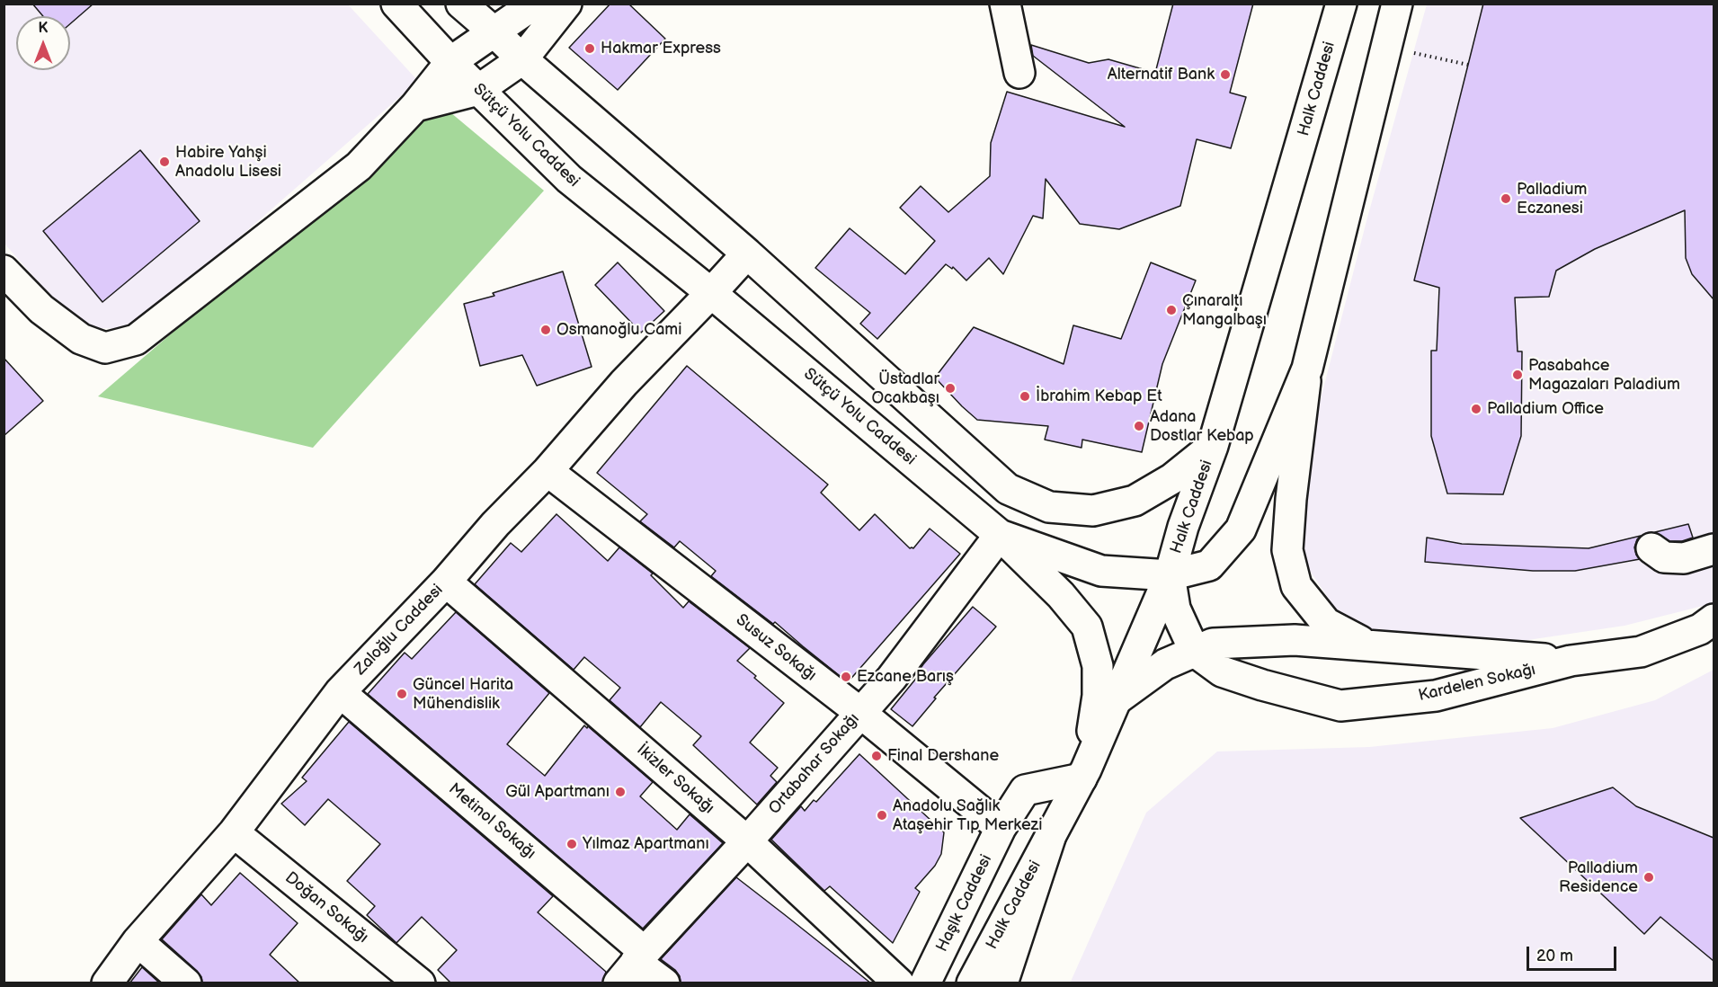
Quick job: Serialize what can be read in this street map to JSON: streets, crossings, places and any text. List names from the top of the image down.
{
  "streets": {
    "main road": [
      "Halk Caddesi",
      "Sütçü Yolu Caddesi",
      "Zaloğlu Caddesi",
      "Susuz Sokağı",
      "Kardelen Sokağı",
      "Ortabahar Sokağı",
      "İkizler Sokağı",
      "Metinol Sokağı",
      "Haşlk Caddesi",
      "Doğan Sokağı"
    ]
  },
  "crossings": [
    ["Halk Caddesi", "Sütçü Yolu Caddesi"],
    ["Halk Caddesi", "Kardelen Sokağı"],
    ["Halk Caddesi", "Haşlk Caddesi"],
    ["Sütçü Yolu Caddesi", "Zaloğlu Caddesi"],
    ["Sütçü Yolu Caddesi", "Kardelen Sokağı"],
    ["Sütçü Yolu Caddesi", "Ortabahar Sokağı"],
    ["Zaloğlu Caddesi", "Susuz Sokağı"],
    ["Zaloğlu Caddesi", "İkizler Sokağı"],
    ["Zaloğlu Caddesi", "Metinol Sokağı"],
    ["Zaloğlu Caddesi", "Doğan Sokağı"],
    ["Susuz Sokağı", "Ortabahar Sokağı"],
    ["Susuz Sokağı", "Haşlk Caddesi"],
    ["Ortabahar Sokağı", "İkizler Sokağı"],
    ["Ortabahar Sokağı", "Metinol Sokağı"]
  ],
  "places": [
    "Hakmar Express",
    "Alternatif Bank",
    "Habire Yahşi Anadolu Lisesi",
    "Palladium Eczanesi",
    "Çınaraltı Mangalbaşı",
    "Osmanoğlu Cami",
    "Pasabahce Magazaları Paladium",
    "Üstadlar Ocakbaşı",
    "İbrahim Kebap Et",
    "Palladium Office",
    "Adana Dostlar Kebap",
    "Ezcane Barış",
    "Güncel Harita Mühendislik",
    "Final Dershane",
    "Gül Apartmanı",
    "Anadolu Sağlık Ataşehir Tıp Merkezi",
    "Yılmaz Apartmanı",
    "Palladium Residence"
  ],
  "scale_bar": "20 m",
  "north": "top"
}
